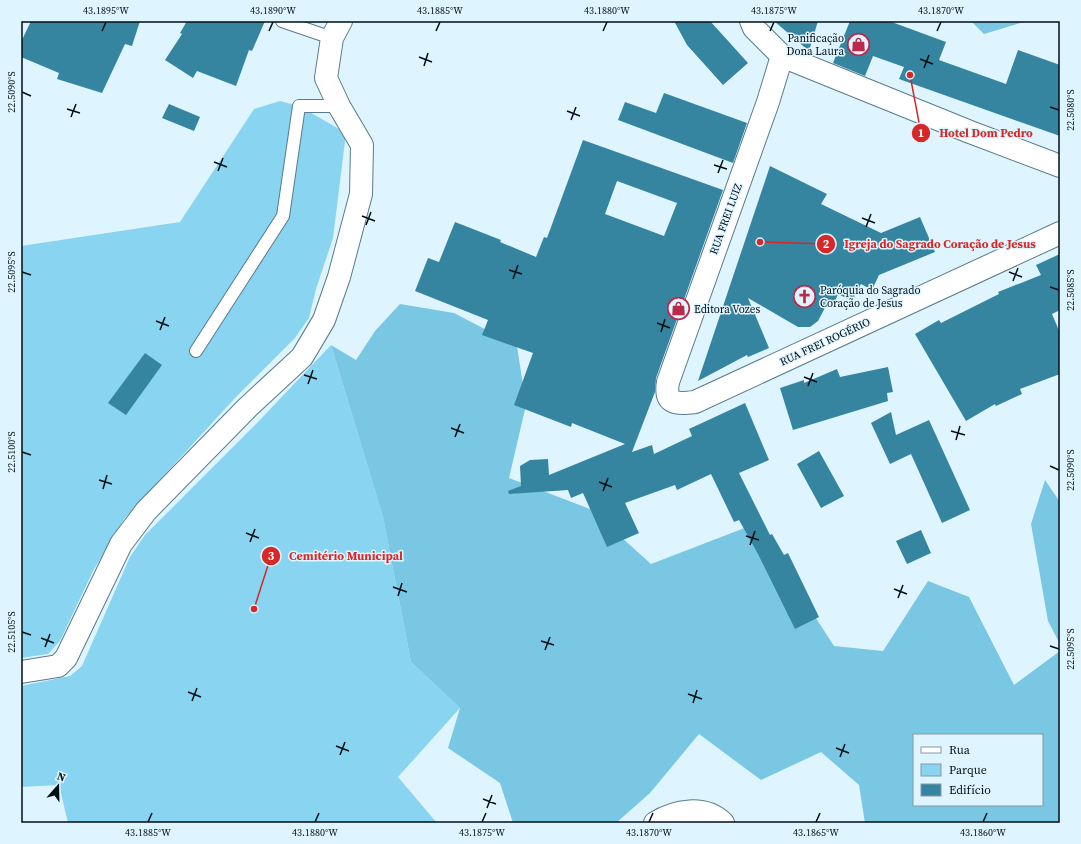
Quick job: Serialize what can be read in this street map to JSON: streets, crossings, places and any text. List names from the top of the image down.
{
  "streets": {
    "street": ["RUA FREI LUIZ", "RUA FREI ROGÉRIO"]
  },
  "crossings": [
    ["RUA FREI LUIZ", "RUA FREI ROGÉRIO"]
  ],
  "places": {
    "shop": ["Panificação Dona Laura", "Editora Vozes"],
    "other": ["Hotel Dom Pedro", "Igreja do Sagrado Coração de Jesus", "Cemitério Municipal"],
    "church": ["Paróquia do Sagrado Coração de Jesus"]
  },
  "legend": ["Rua", "Parque", "Edifício"],
  "north": "top",
  "coordinates": [
    "43.1895°W",
    "43.1890°W",
    "43.1885°W",
    "43.1880°W",
    "43.1875°W",
    "43.1870°W",
    "22.5090°S",
    "22.5080°S",
    "22.5095°S",
    "22.5085°S",
    "22.5100°S",
    "22.5105°S",
    "43.1865°W",
    "43.1860°W"
  ]
}
